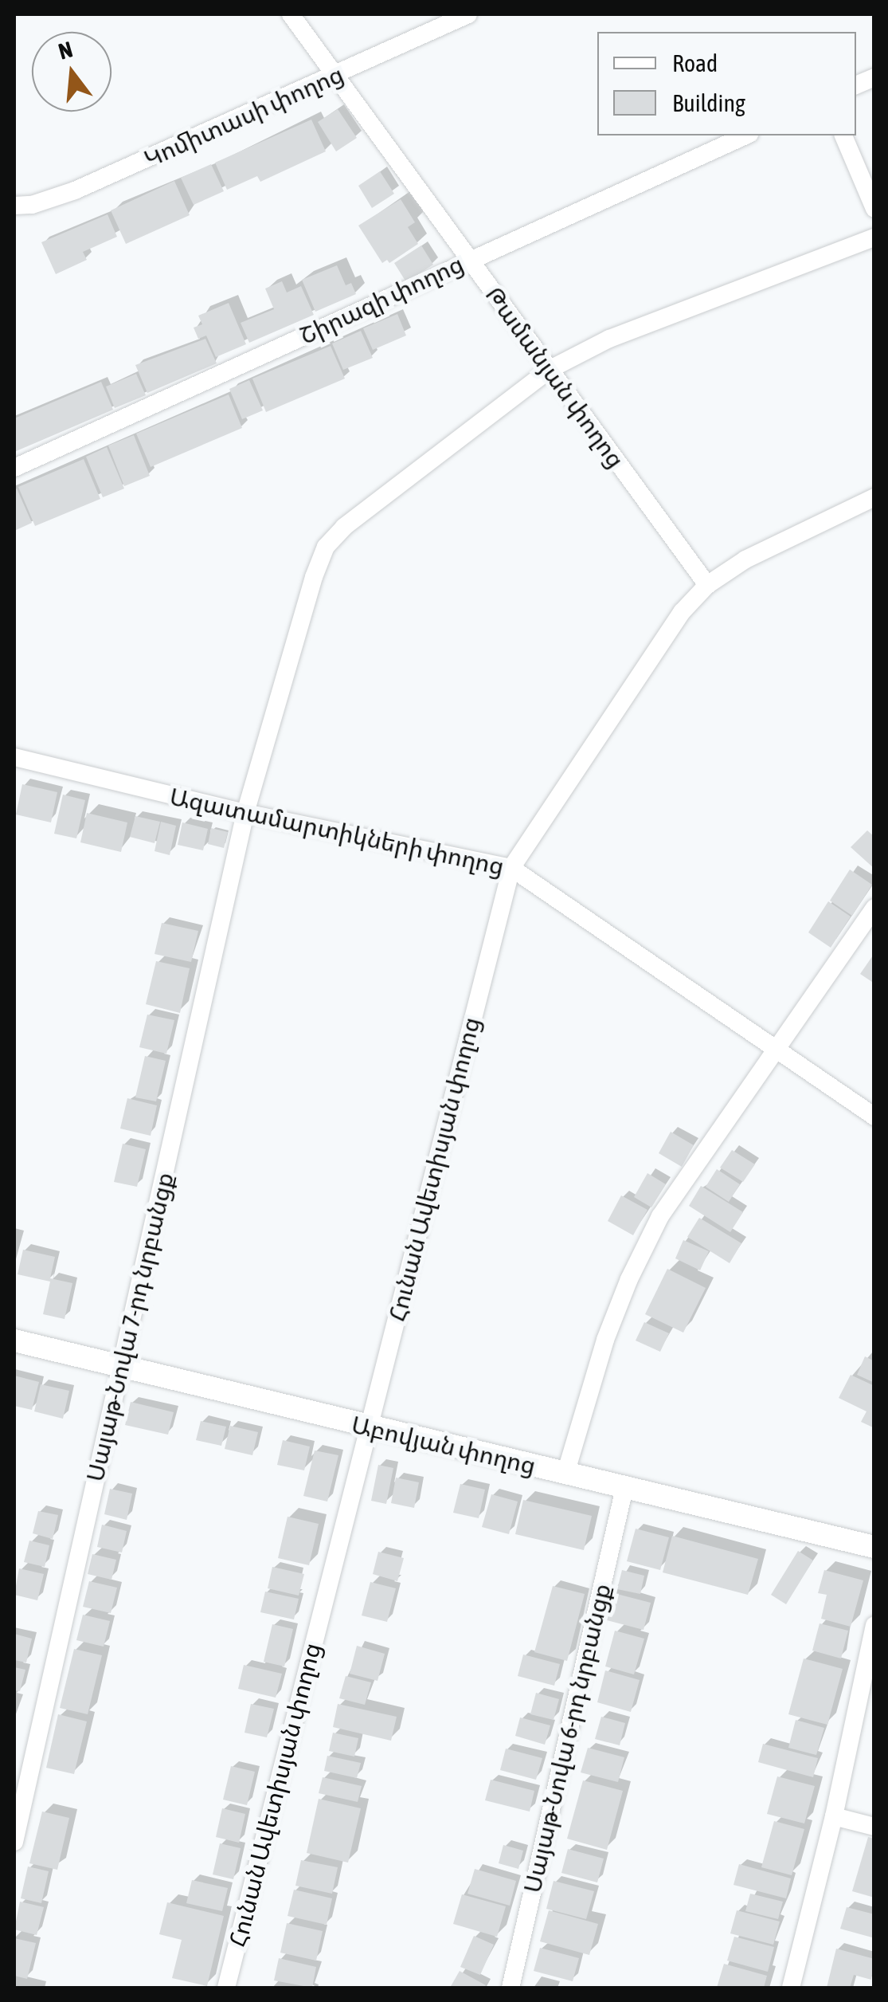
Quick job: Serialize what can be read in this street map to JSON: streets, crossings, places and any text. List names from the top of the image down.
{
  "streets": {
    "main road": ["Աբովյան փողոց"],
    "street": [
      "Կոմիտասի փողոց",
      "Շիրազի փողոց",
      "Թամանյան փողոց",
      "Ազատամարտիկների փողոց",
      "Հունան Ավետիսյան փողոց",
      "Սայաթ-Նովա 7-րդ նրբանցք",
      "Սայաթ-Նովա 6-րդ նրբանցք"
    ]
  },
  "crossings": [
    ["Կոմիտասի փողոց", "Թամանյան փողոց"],
    ["Շիրազի փողոց", "Թամանյան փողոց"],
    ["Թամանյան փողոց", "Հունան Ավետիսյան փողոց"],
    ["Թամանյան փողոց", "Սայաթ-Նովա 7-րդ նրբանցք"],
    ["Ազատամարտիկների փողոց", "Հունան Ավետիսյան փողոց"],
    ["Ազատամարտիկների փողոց", "Սայաթ-Նովա 7-րդ նրբանցք"],
    ["Հունան Ավետիսյան փողոց", "Աբովյան փողոց"],
    ["Սայաթ-Նովա 7-րդ նրբանցք", "Աբովյան փողոց"],
    ["Աբովյան փողոց", "Սայաթ-Նովա 6-րդ նրբանցք"]
  ],
  "legend": ["Road", "Building"],
  "north": "top"
}
